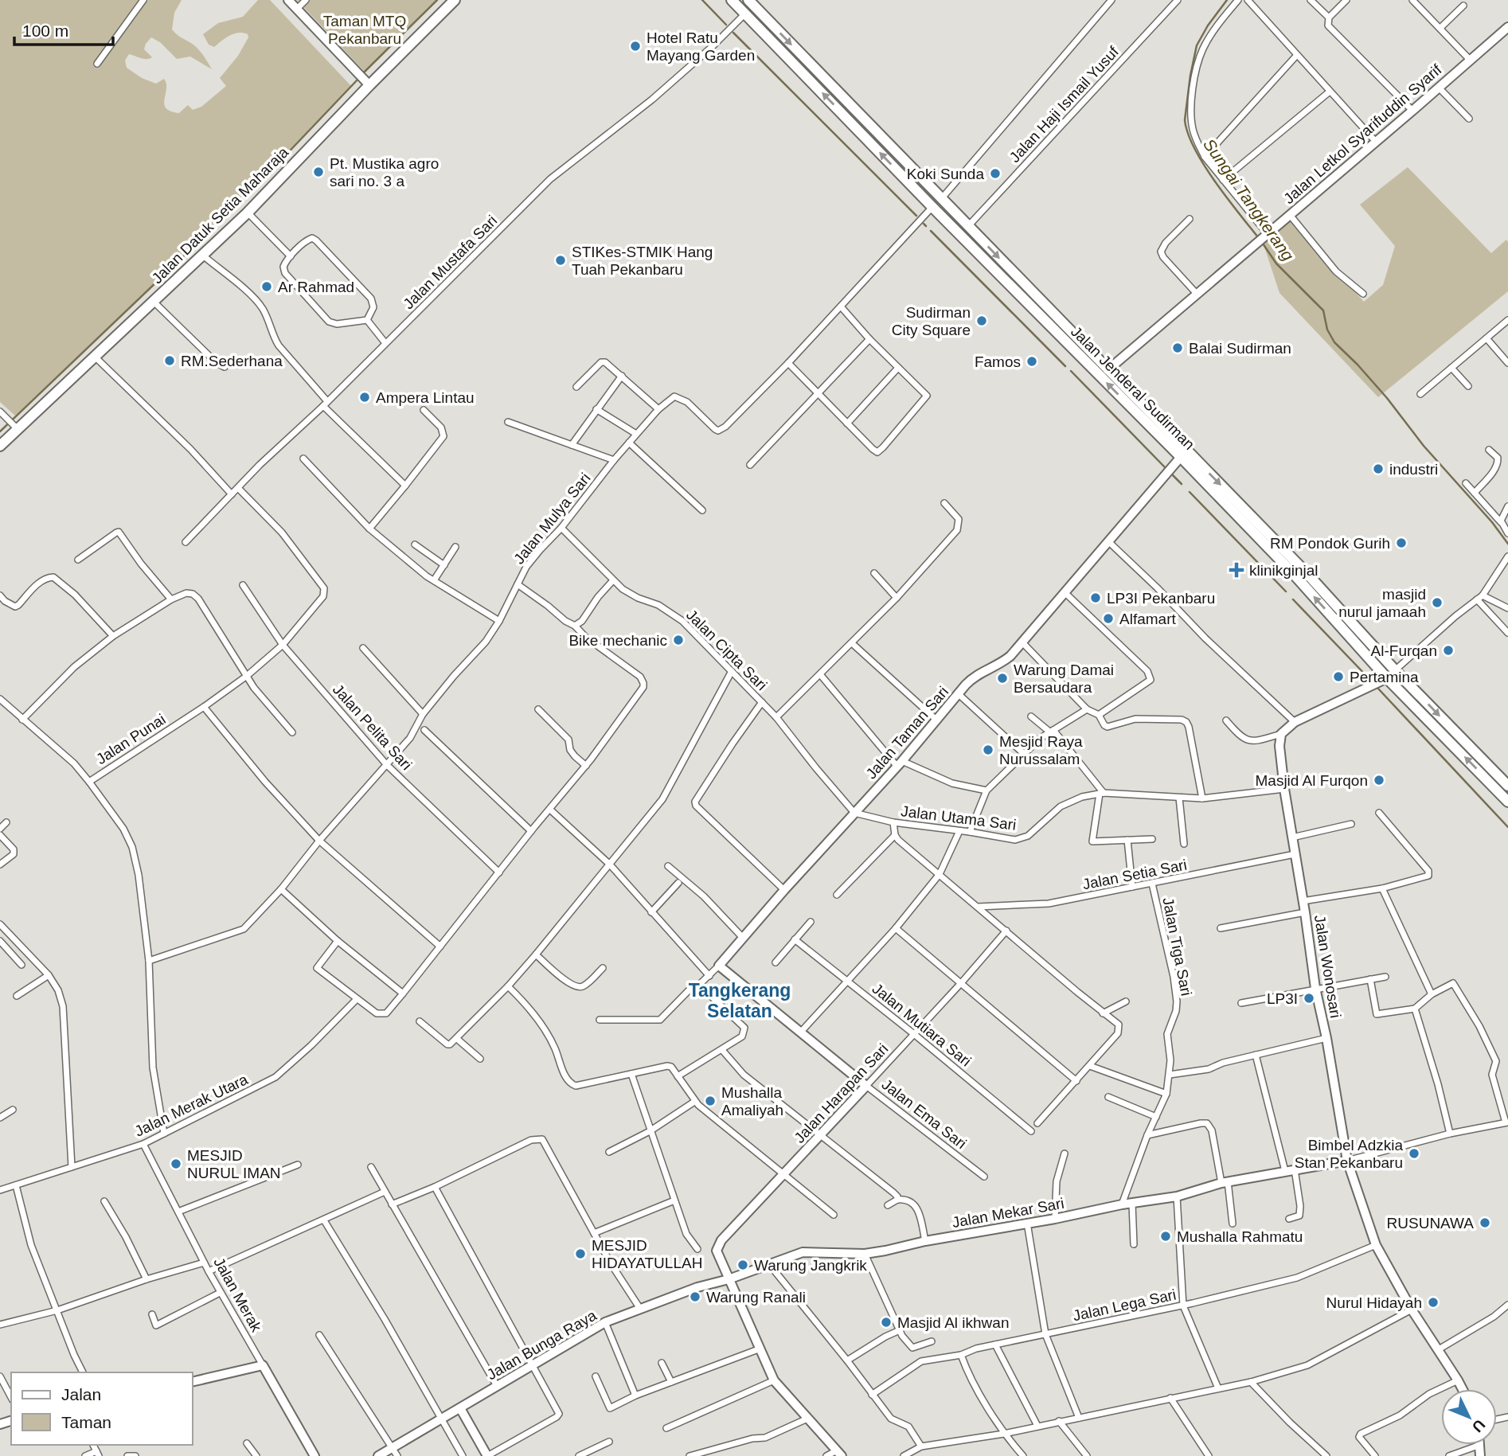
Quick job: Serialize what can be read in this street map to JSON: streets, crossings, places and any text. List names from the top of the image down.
{
  "streets": {
    "main road": ["Jalan Datuk Setia Maharaja", "Jalan Jenderal Sudirman"],
    "street": [
      "Jalan Haji Ismail Yusuf",
      "Jalan Letkol Syarifuddin Syarif",
      "Jalan Mustafa Sari",
      "Jalan Mulya Sari",
      "Jalan Cipta Sari",
      "Jalan Pelita Sari",
      "Jalan Taman Sari",
      "Jalan Punai",
      "Jalan Utama Sari",
      "Jalan Setia Sari",
      "Jalan Tiga Sari",
      "Jalan Wonosari",
      "Jalan Mutiara Sari",
      "Jalan Harapan Sari",
      "Jalan Merak Utara",
      "Jalan Ema Sari",
      "Jalan Mekar Sari",
      "Jalan Merak",
      "Jalan Lega Sari",
      "Jalan Bunga Raya"
    ]
  },
  "crossings": [
    ["Jalan Haji Ismail Yusuf", "Jalan Jenderal Sudirman"],
    ["Jalan Letkol Syarifuddin Syarif", "Jalan Jenderal Sudirman"],
    ["Jalan Mustafa Sari", "Jalan Jenderal Sudirman"],
    ["Jalan Mustafa Sari", "Jalan Punai"],
    ["Jalan Jenderal Sudirman", "Jalan Mulya Sari"],
    ["Jalan Jenderal Sudirman", "Jalan Taman Sari"],
    ["Jalan Mulya Sari", "Jalan Cipta Sari"],
    ["Jalan Mulya Sari", "Jalan Pelita Sari"],
    ["Jalan Cipta Sari", "Jalan Taman Sari"],
    ["Jalan Cipta Sari", "Jalan Utama Sari"],
    ["Jalan Pelita Sari", "Jalan Punai"],
    ["Jalan Taman Sari", "Jalan Utama Sari"],
    ["Jalan Taman Sari", "Jalan Ema Sari"],
    ["Jalan Utama Sari", "Jalan Wonosari"],
    ["Jalan Setia Sari", "Jalan Tiga Sari"],
    ["Jalan Setia Sari", "Jalan Wonosari"],
    ["Jalan Tiga Sari", "Jalan Mekar Sari"],
    ["Jalan Wonosari", "Jalan Mekar Sari"],
    ["Jalan Wonosari", "Jalan Lega Sari"],
    ["Jalan Mutiara Sari", "Jalan Harapan Sari"],
    ["Jalan Harapan Sari", "Jalan Ema Sari"],
    ["Jalan Harapan Sari", "Jalan Mekar Sari"],
    ["Jalan Harapan Sari", "Jalan Bunga Raya"],
    ["Jalan Merak Utara", "Jalan Merak"],
    ["Jalan Mekar Sari", "Jalan Bunga Raya"]
  ],
  "districts": ["Tangkerang Selatan"],
  "water": ["Sungai Tangkerang"],
  "parks": ["Taman MTQ Pekanbaru"],
  "places": {
    "other": [
      "Hotel Ratu Mayang Garden",
      "Pt. Mustika agro sari no. 3 a",
      "Koki Sunda",
      "STIKes-STMIK Hang Tuah Pekanbaru",
      "Ar Rahmad",
      "Sudirman City Square",
      "Balai Sudirman",
      "RM.Sederhana",
      "Famos",
      "Ampera Lintau",
      "industri",
      "RM Pondok Gurih",
      "LP3I Pekanbaru",
      "masjid nurul jamaah",
      "Alfamart",
      "Bike mechanic",
      "Al-Furqan",
      "Pertamina",
      "Warung Damai Bersaudara",
      "Mesjid Raya Nurussalam",
      "Masjid Al Furqon",
      "LP3I",
      "Mushalla Amaliyah",
      "Bimbel Adzkia Stan Pekanbaru",
      "MESJID NURUL IMAN",
      "RUSUNAWA",
      "Mushalla Rahmatu",
      "MESJID HIDAYATULLAH",
      "Warung Jangkrik",
      "Warung Ranali",
      "Nurul Hidayah",
      "Masjid Al ikhwan"
    ],
    "health": ["klinikginjal"]
  },
  "legend": ["Jalan", "Taman"],
  "scale_bar": "100 m",
  "north": "bottom right"
}
